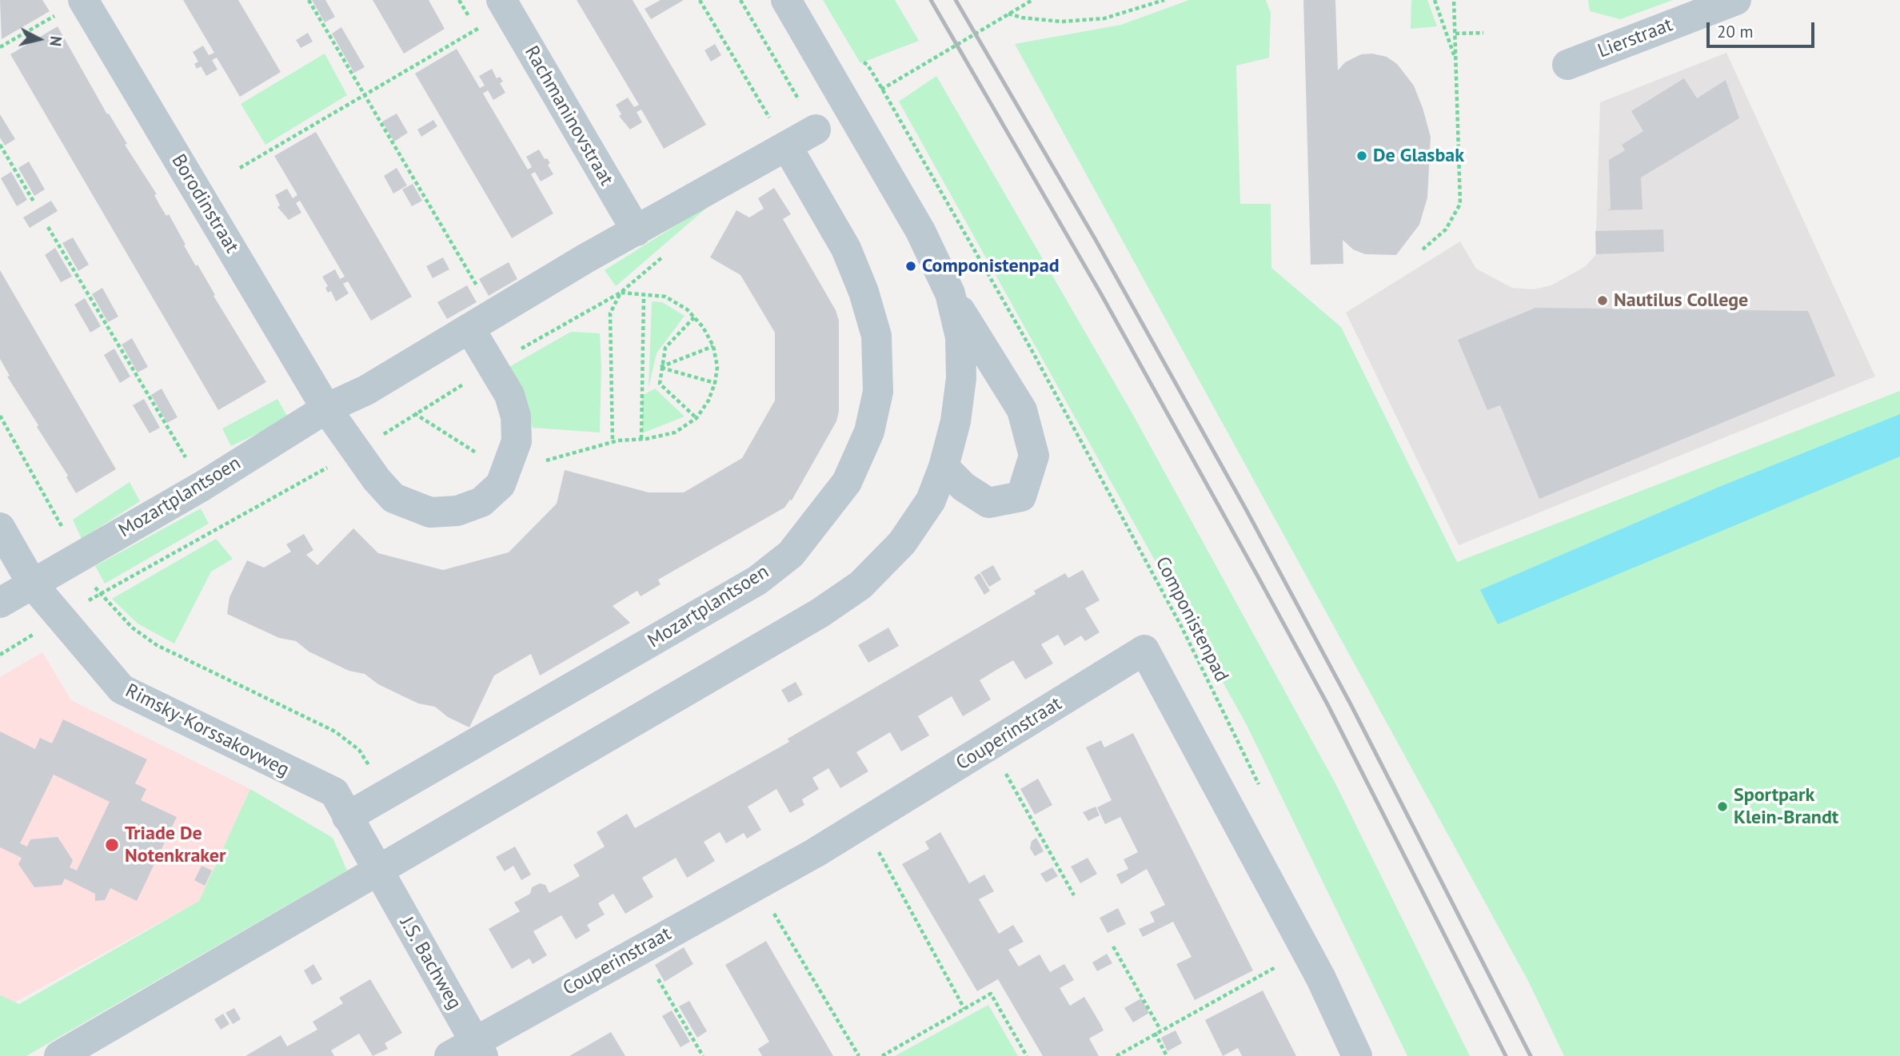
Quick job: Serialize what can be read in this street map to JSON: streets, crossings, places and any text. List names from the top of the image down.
{
  "streets": {
    "street": [
      "Lierstraat",
      "Rachmaninovstraat",
      "Borodinstraat",
      "Mozartplantsoen",
      "Rimsky-Korssakovweg",
      "Couperinstraat",
      "J.S. Bachweg"
    ],
    "path": ["Componistenpad"]
  },
  "crossings": [
    ["Rachmaninovstraat", "Mozartplantsoen"],
    ["Borodinstraat", "Mozartplantsoen"],
    ["Mozartplantsoen", "Rimsky-Korssakovweg"],
    ["Rimsky-Korssakovweg", "J.S. Bachweg"],
    ["Couperinstraat", "J.S. Bachweg"]
  ],
  "places": [
    "De Glasbak",
    "Componistenpad",
    "Nautilus College",
    "Sportpark Klein-Brandt",
    "Triade De Notenkraker"
  ],
  "scale_bar": "20 m",
  "north": "right"
}
